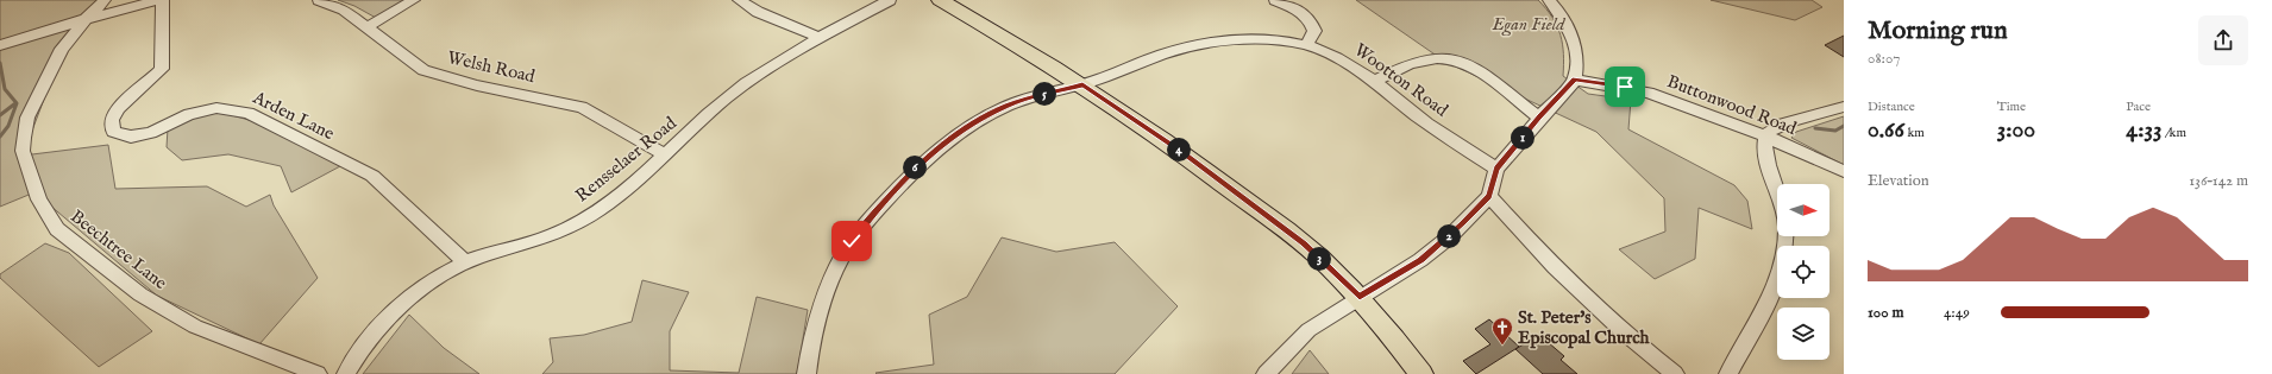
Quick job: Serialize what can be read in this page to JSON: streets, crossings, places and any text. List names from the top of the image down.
{
  "streets": {
    "street": [
      "Welsh Road",
      "Wootton Road",
      "Buttonwood Road",
      "Arden Lane",
      "Rensselaer Road",
      "Beechtree Lane"
    ]
  },
  "crossings": [
    ["Welsh Road", "Rensselaer Road"],
    ["Arden Lane", "Rensselaer Road"]
  ],
  "parks": ["Egan Field"],
  "places": {
    "church": ["St. Peter's Episcopal Church"]
  },
  "north": "right",
  "page": {
    "heading": ["Morning run", "08:07"],
    "stats": [
      ["Distance", "0.66 km"],
      ["Time", "3:00"],
      ["Pace", "4:33 /km"]
    ],
    "pins": [
      "5",
      "1",
      "4",
      "6",
      "2",
      "3"
    ],
    "chart": ["Elevation", "136–142 m"],
    "list": [
      {
        "name": "100 m",
        "note": "4:49"
      }
    ]
  }
}
